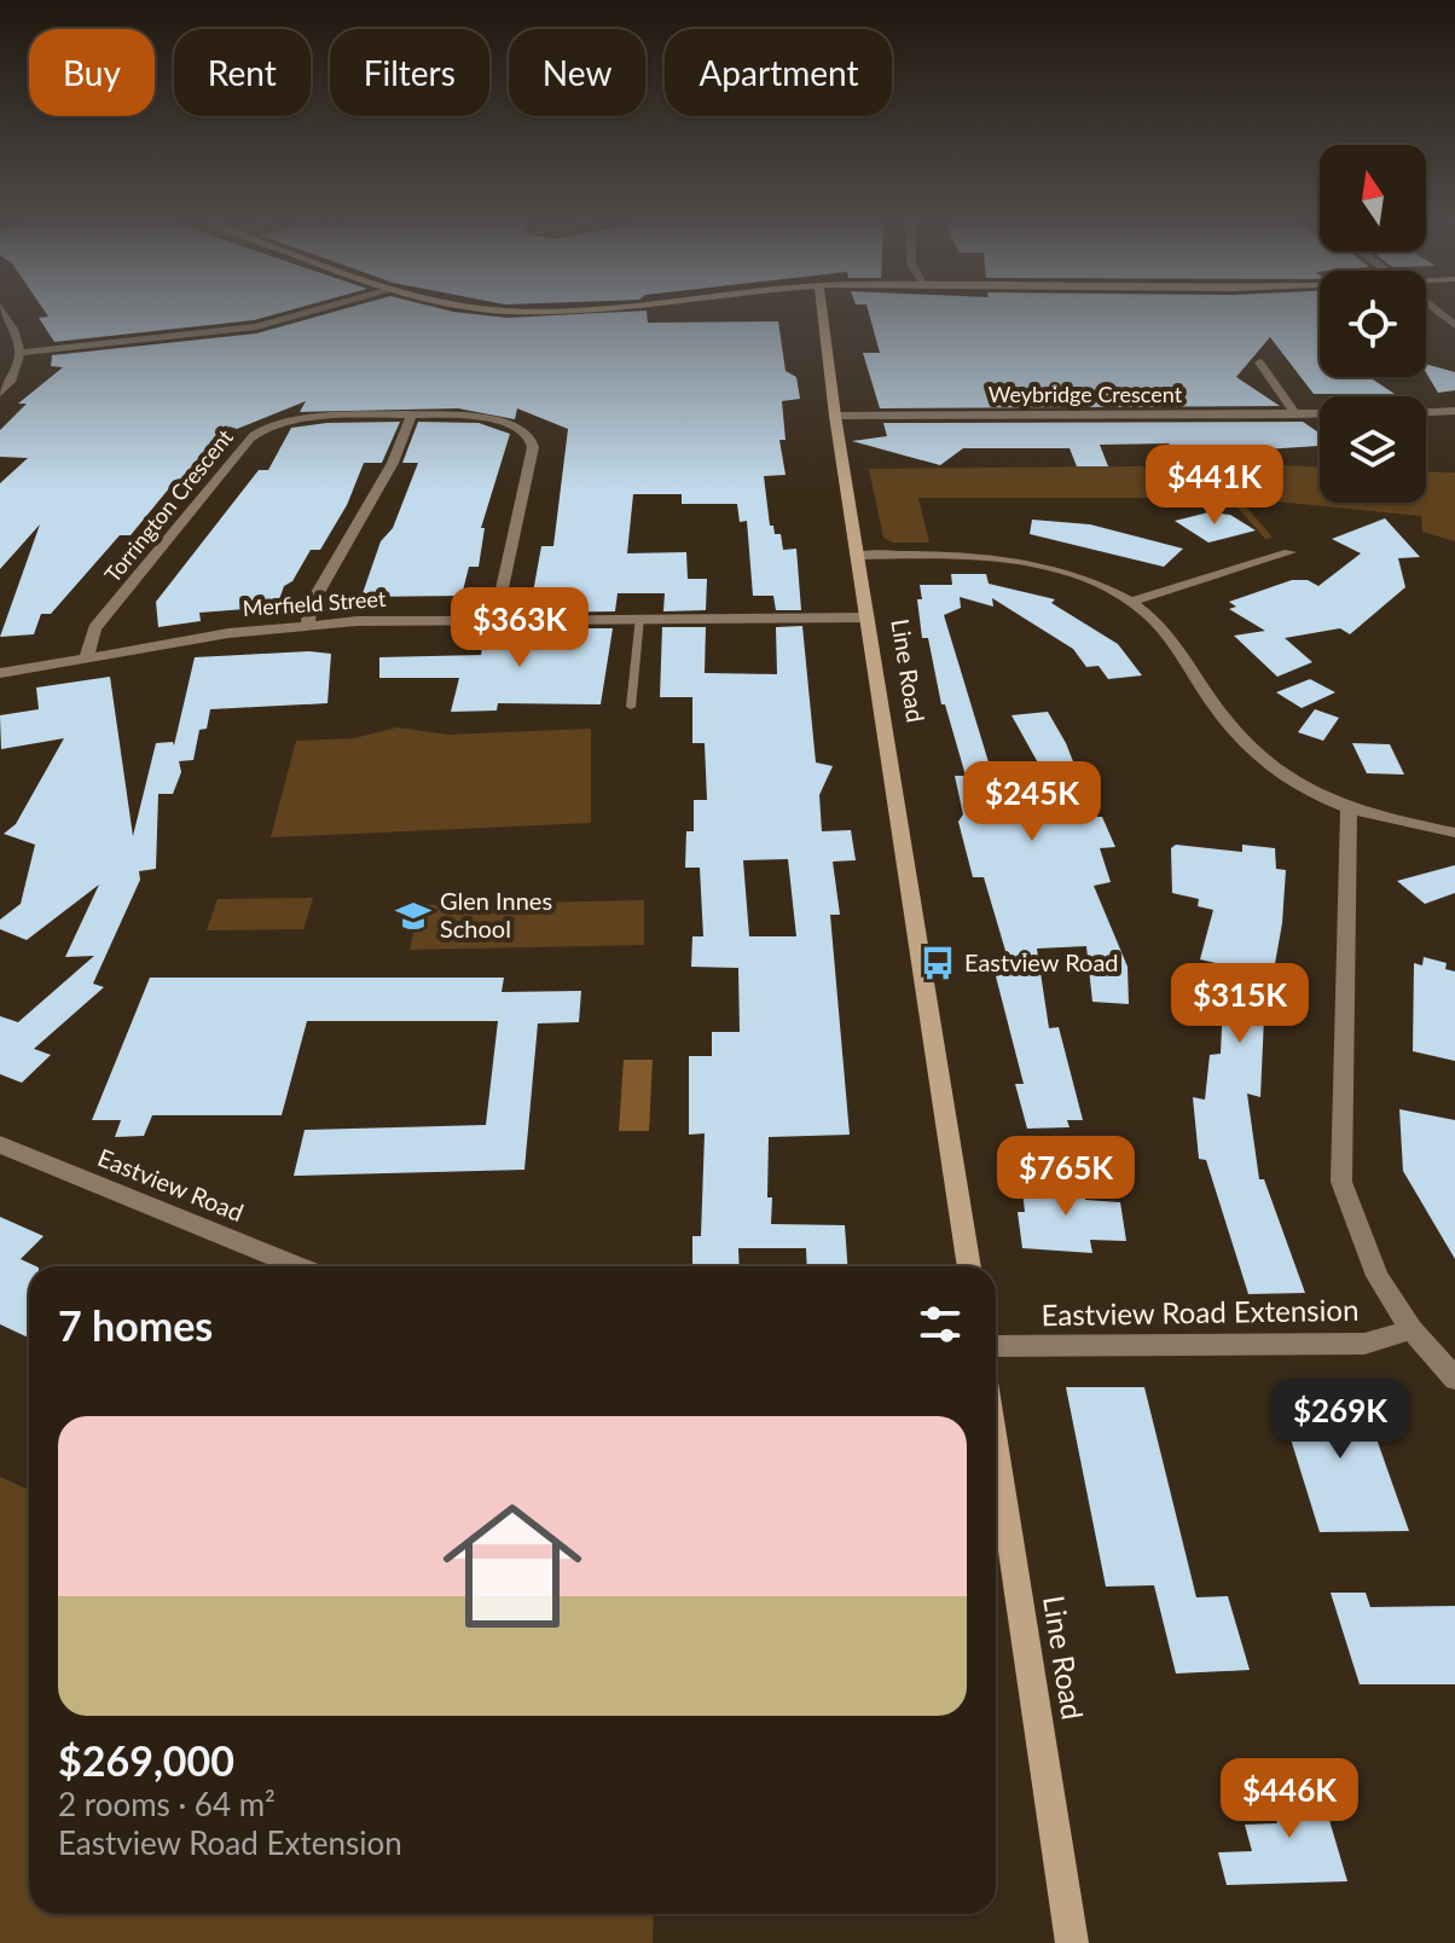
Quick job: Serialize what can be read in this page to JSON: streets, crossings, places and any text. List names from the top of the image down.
{
  "streets": {
    "main road": ["Line Road"],
    "street": [
      "Weybridge Crescent",
      "Torrington Crescent",
      "Merfield Street",
      "Eastview Road",
      "Eastview Road Extension"
    ]
  },
  "crossings": [
    ["Weybridge Crescent", "Line Road"],
    ["Torrington Crescent", "Merfield Street"],
    ["Merfield Street", "Line Road"]
  ],
  "places": {
    "school or university": ["Glen Innes School"],
    "bus stop": ["Eastview Road"]
  },
  "north": "top",
  "page": {
    "chip": [
      "Buy",
      "Rent",
      "Filters",
      "New",
      "Apartment"
    ],
    "price": [
      "$441K",
      "$363K",
      "$245K",
      "$315K",
      "$765K",
      "$269K",
      "$446K"
    ],
    "heading": "7 homes",
    "list": [
      {
        "name": "$269,000",
        "note": "2 rooms · 64 m² · Eastview Road Extension"
      }
    ]
  }
}
